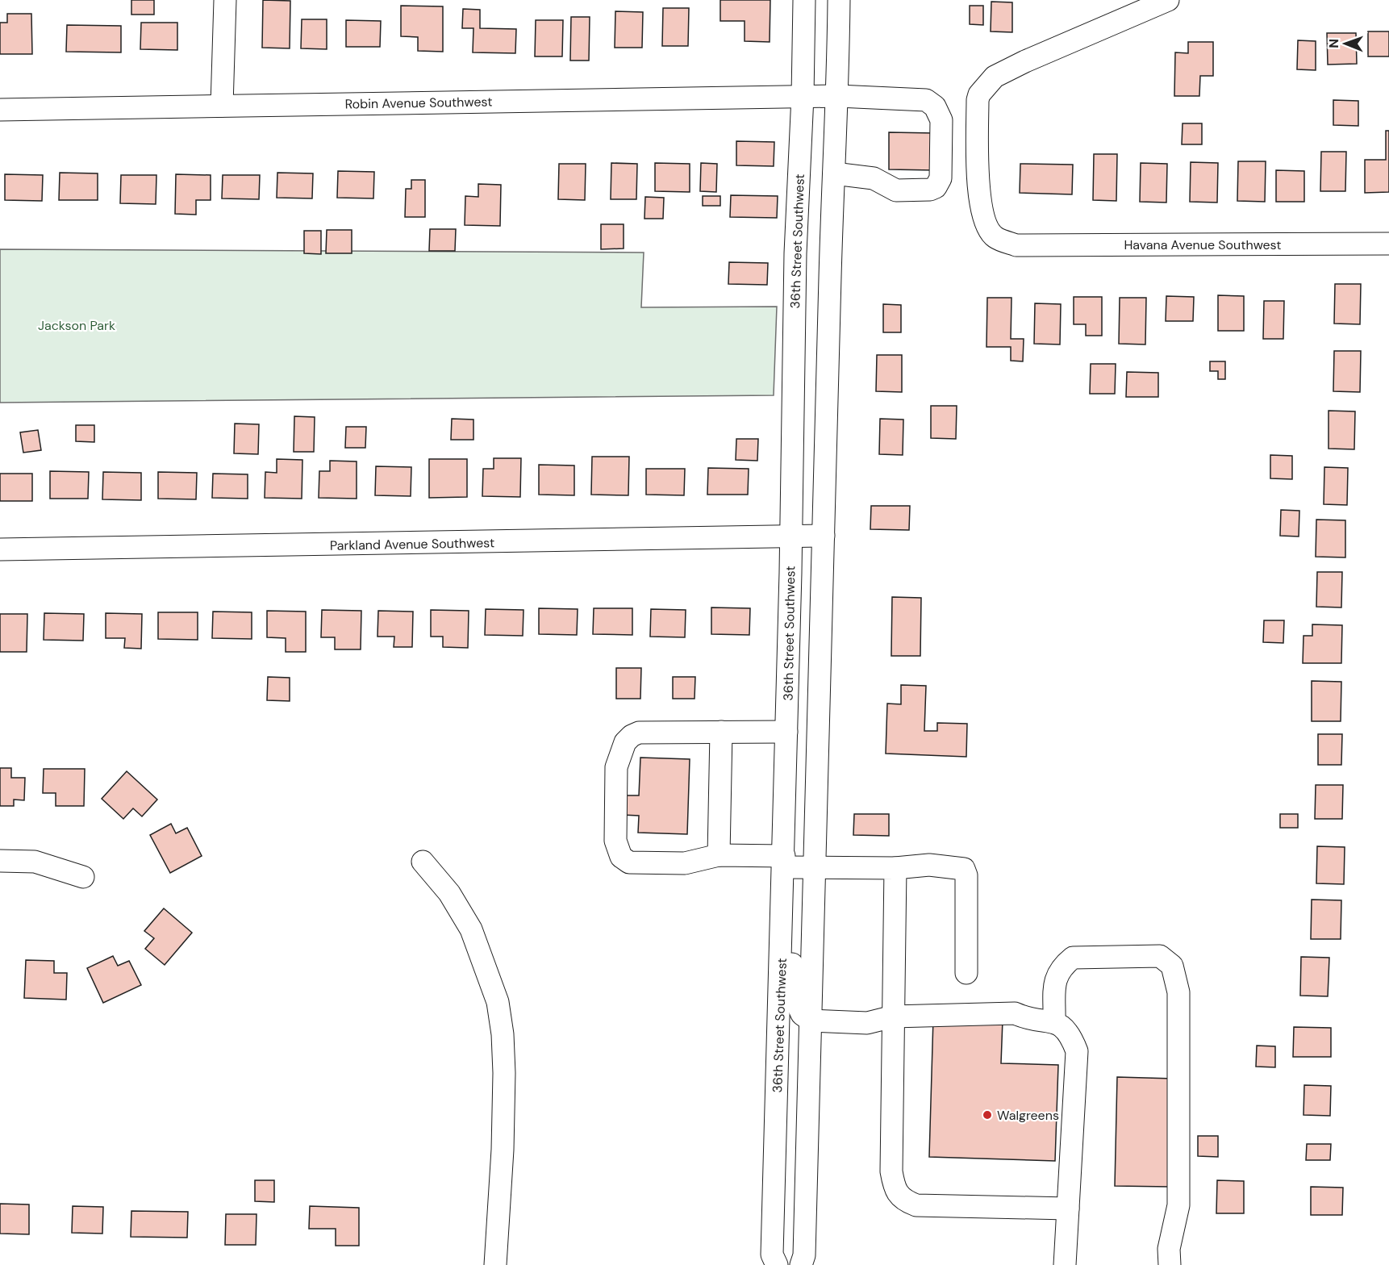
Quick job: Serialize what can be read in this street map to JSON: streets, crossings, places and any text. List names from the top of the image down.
{
  "streets": {
    "street": [
      "Robin Avenue Southwest",
      "36th Street Southwest",
      "Havana Avenue Southwest",
      "Parkland Avenue Southwest"
    ]
  },
  "crossings": [
    ["Robin Avenue Southwest", "36th Street Southwest"],
    ["36th Street Southwest", "Parkland Avenue Southwest"]
  ],
  "parks": ["Jackson Park"],
  "places": ["Walgreens"],
  "north": "left"
}
